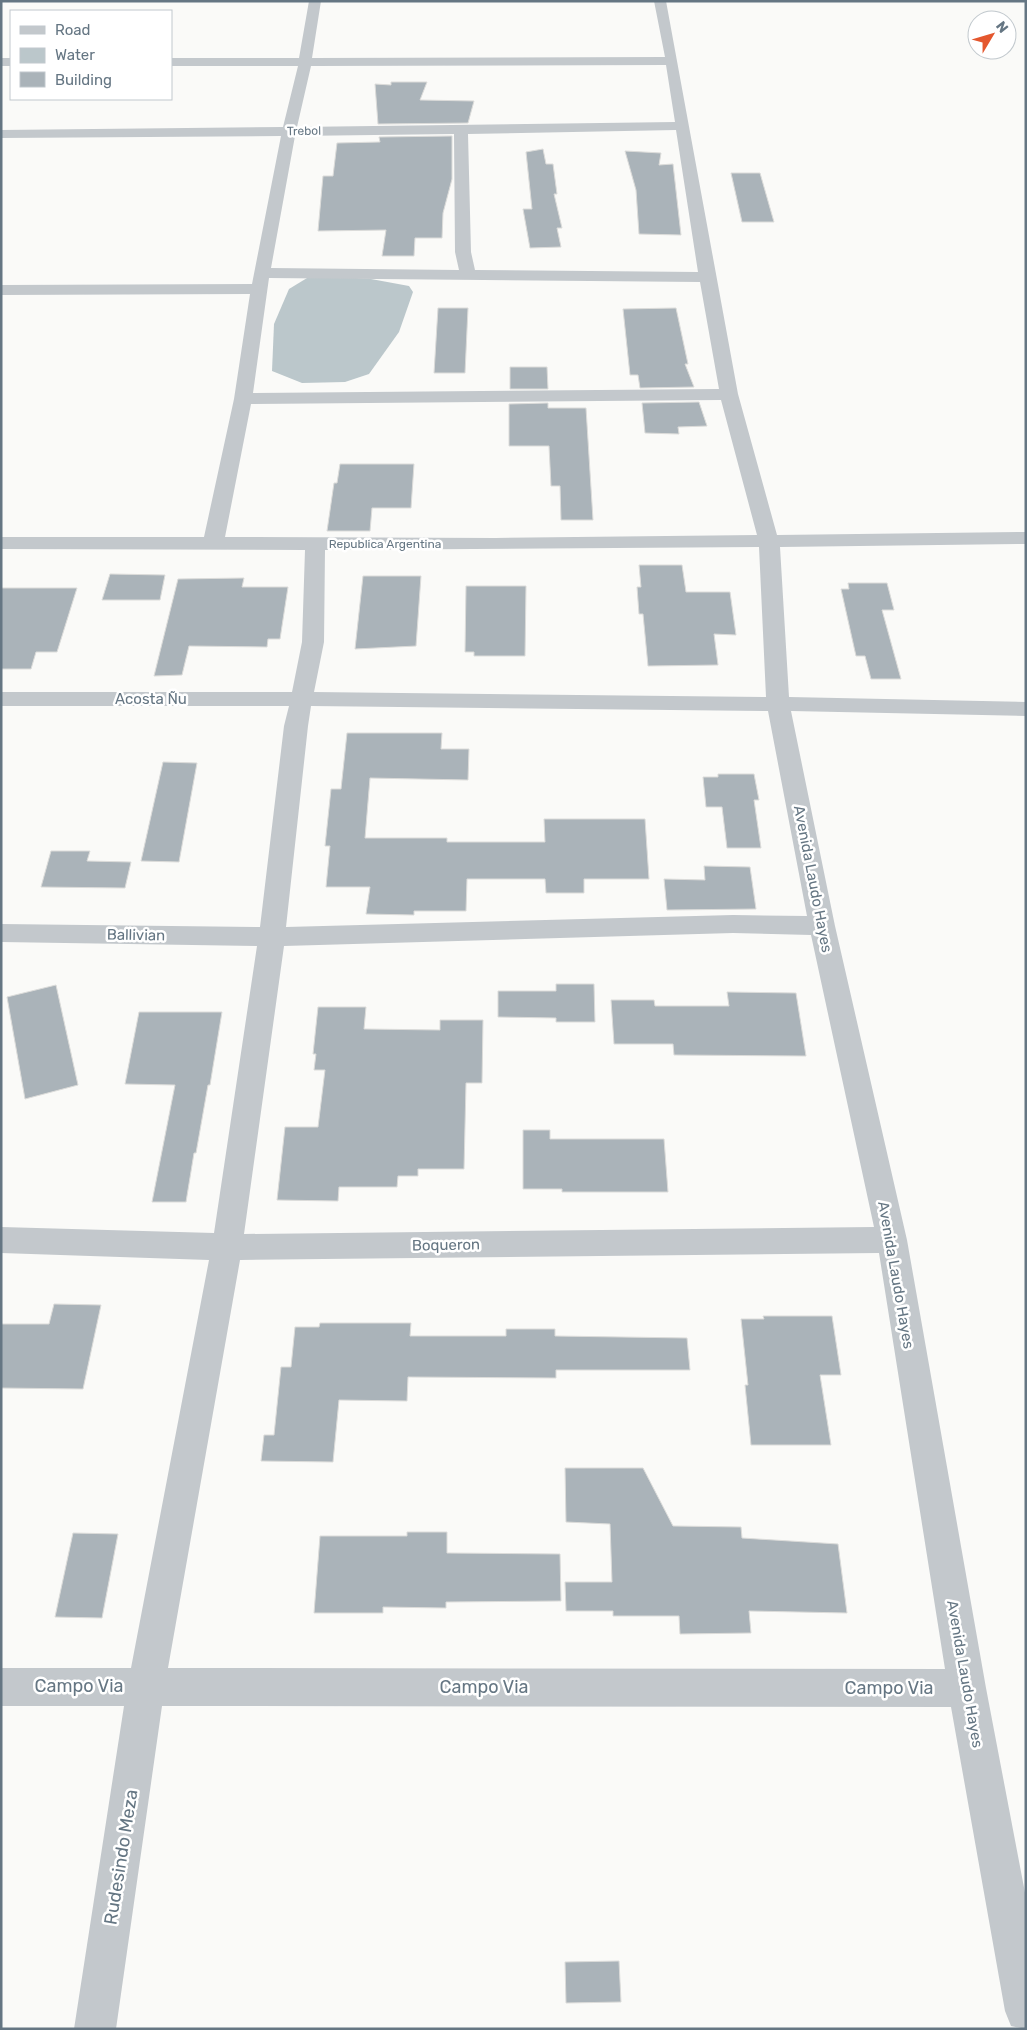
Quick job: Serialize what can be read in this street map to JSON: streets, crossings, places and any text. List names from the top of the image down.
{
  "streets": {
    "street": [
      "Trebol",
      "Republica Argentina",
      "Acosta Ñu",
      "Avenida Laudo Hayes",
      "Ballivian",
      "Boqueron",
      "Campo Via",
      "Rudesindo Meza"
    ]
  },
  "crossings": [
    ["Trebol", "Avenida Laudo Hayes"],
    ["Republica Argentina", "Avenida Laudo Hayes"],
    ["Republica Argentina", "Rudesindo Meza"],
    ["Acosta Ñu", "Avenida Laudo Hayes"],
    ["Acosta Ñu", "Rudesindo Meza"],
    ["Avenida Laudo Hayes", "Ballivian"],
    ["Avenida Laudo Hayes", "Boqueron"],
    ["Avenida Laudo Hayes", "Campo Via"],
    ["Ballivian", "Rudesindo Meza"],
    ["Boqueron", "Rudesindo Meza"],
    ["Campo Via", "Rudesindo Meza"]
  ],
  "legend": ["Road", "Water", "Building"],
  "north": "top right"
}
